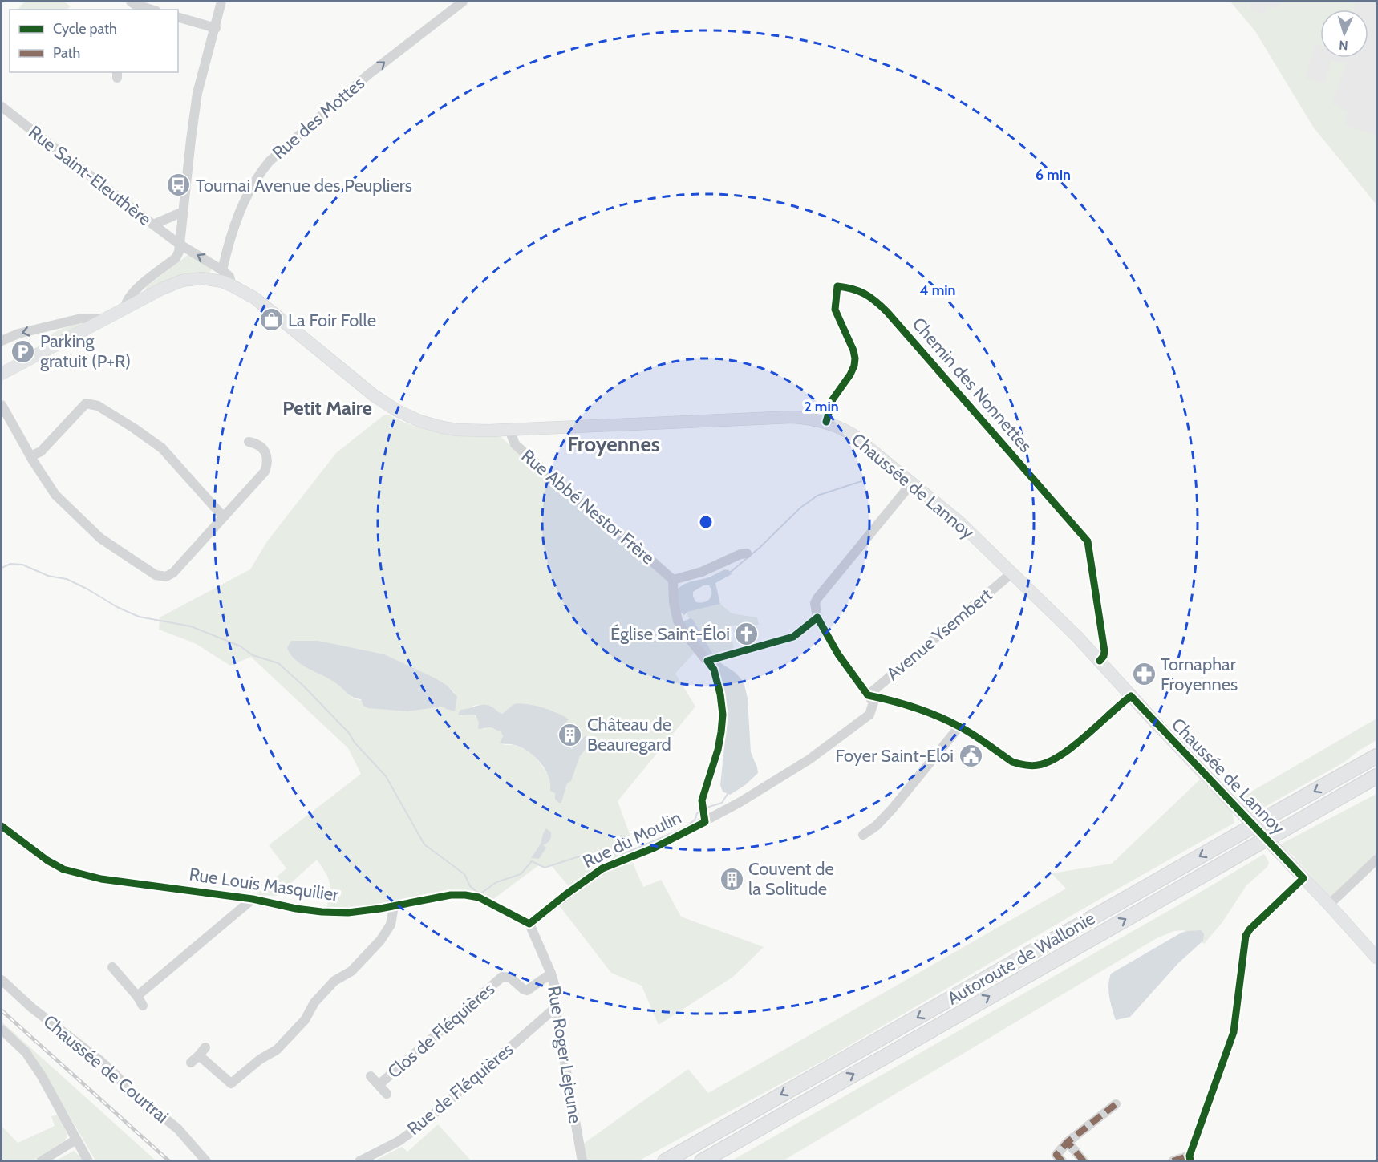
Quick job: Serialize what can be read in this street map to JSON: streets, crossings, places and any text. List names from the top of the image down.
{
  "streets": {
    "highway": ["Autoroute de Wallonie"],
    "main road": ["Chaussée de Lannoy"],
    "street": [
      "Rue des Mottes",
      "Rue Saint-Eleuthère",
      "Chemin des Nonnettes",
      "Rue Abbé Nestor Frère",
      "Avenue Ysembert",
      "Rue du Moulin",
      "Rue Louis Masquilier",
      "Clos de Fléquières",
      "Rue Roger Lejeune",
      "Chaussée de Courtrai",
      "Rue de Fléquières"
    ]
  },
  "crossings": [
    ["Rue des Mottes", "Rue Saint-Eleuthère"],
    ["Chemin des Nonnettes", "Chaussée de Lannoy"],
    ["Chaussée de Lannoy", "Rue Abbé Nestor Frère"],
    ["Chaussée de Lannoy", "Avenue Ysembert"],
    ["Avenue Ysembert", "Rue du Moulin"],
    ["Rue du Moulin", "Rue Louis Masquilier"],
    ["Rue du Moulin", "Rue Roger Lejeune"],
    ["Rue Louis Masquilier", "Rue Roger Lejeune"],
    ["Clos de Fléquières", "Rue Roger Lejeune"],
    ["Rue Roger Lejeune", "Rue de Fléquières"]
  ],
  "one_way": ["Rue des Mottes"],
  "districts": ["Petit Maire", "Froyennes"],
  "places": {
    "bus stop": ["Tournai Avenue des Peupliers"],
    "shop": ["La Foir Folle"],
    "parking": ["Parking gratuit (P+R)"],
    "church": ["Église Saint-Éloi"],
    "pharmacy": ["Tornaphar Froyennes"],
    "building": ["Château de Beauregard", "Couvent de la Solitude"],
    "public building": ["Foyer Saint-Eloi"]
  },
  "legend": ["Cycle path", "Path"],
  "north": "bottom",
  "rings": ["6 min", "4 min", "2 min"]
}
